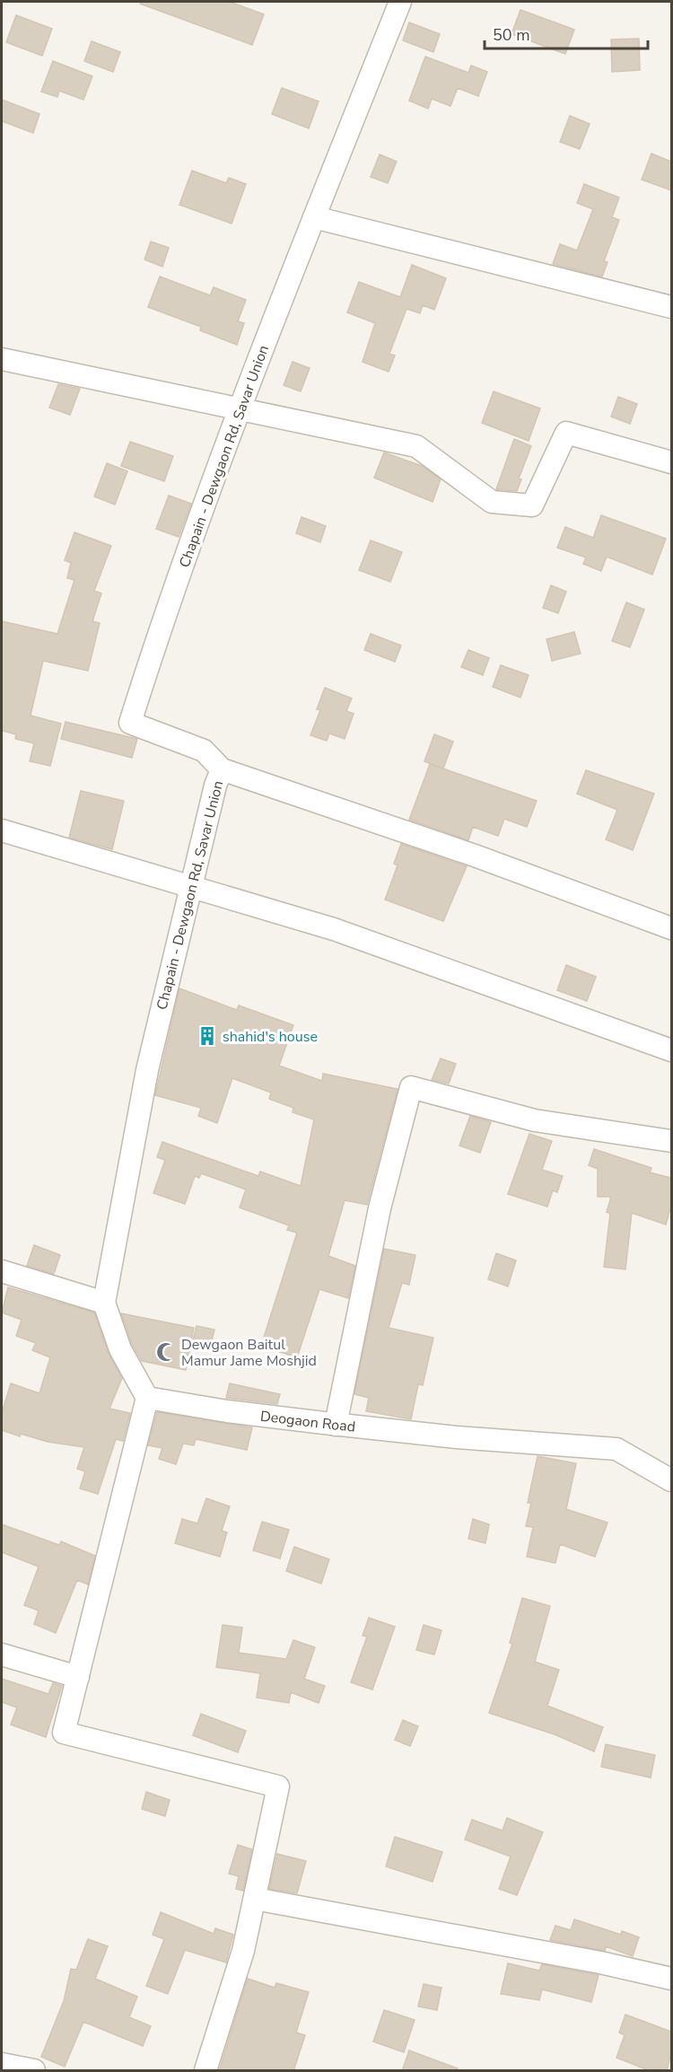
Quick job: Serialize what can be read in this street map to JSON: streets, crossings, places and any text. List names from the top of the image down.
{
  "streets": {
    "street": ["Chapain - Dewgaon Rd, Savar Union", "Deogaon Road"]
  },
  "places": {
    "building": ["shahid's house"],
    "mosque": ["Dewgaon Baitul Mamur Jame Moshjid"]
  },
  "scale_bar": "50 m"
}
